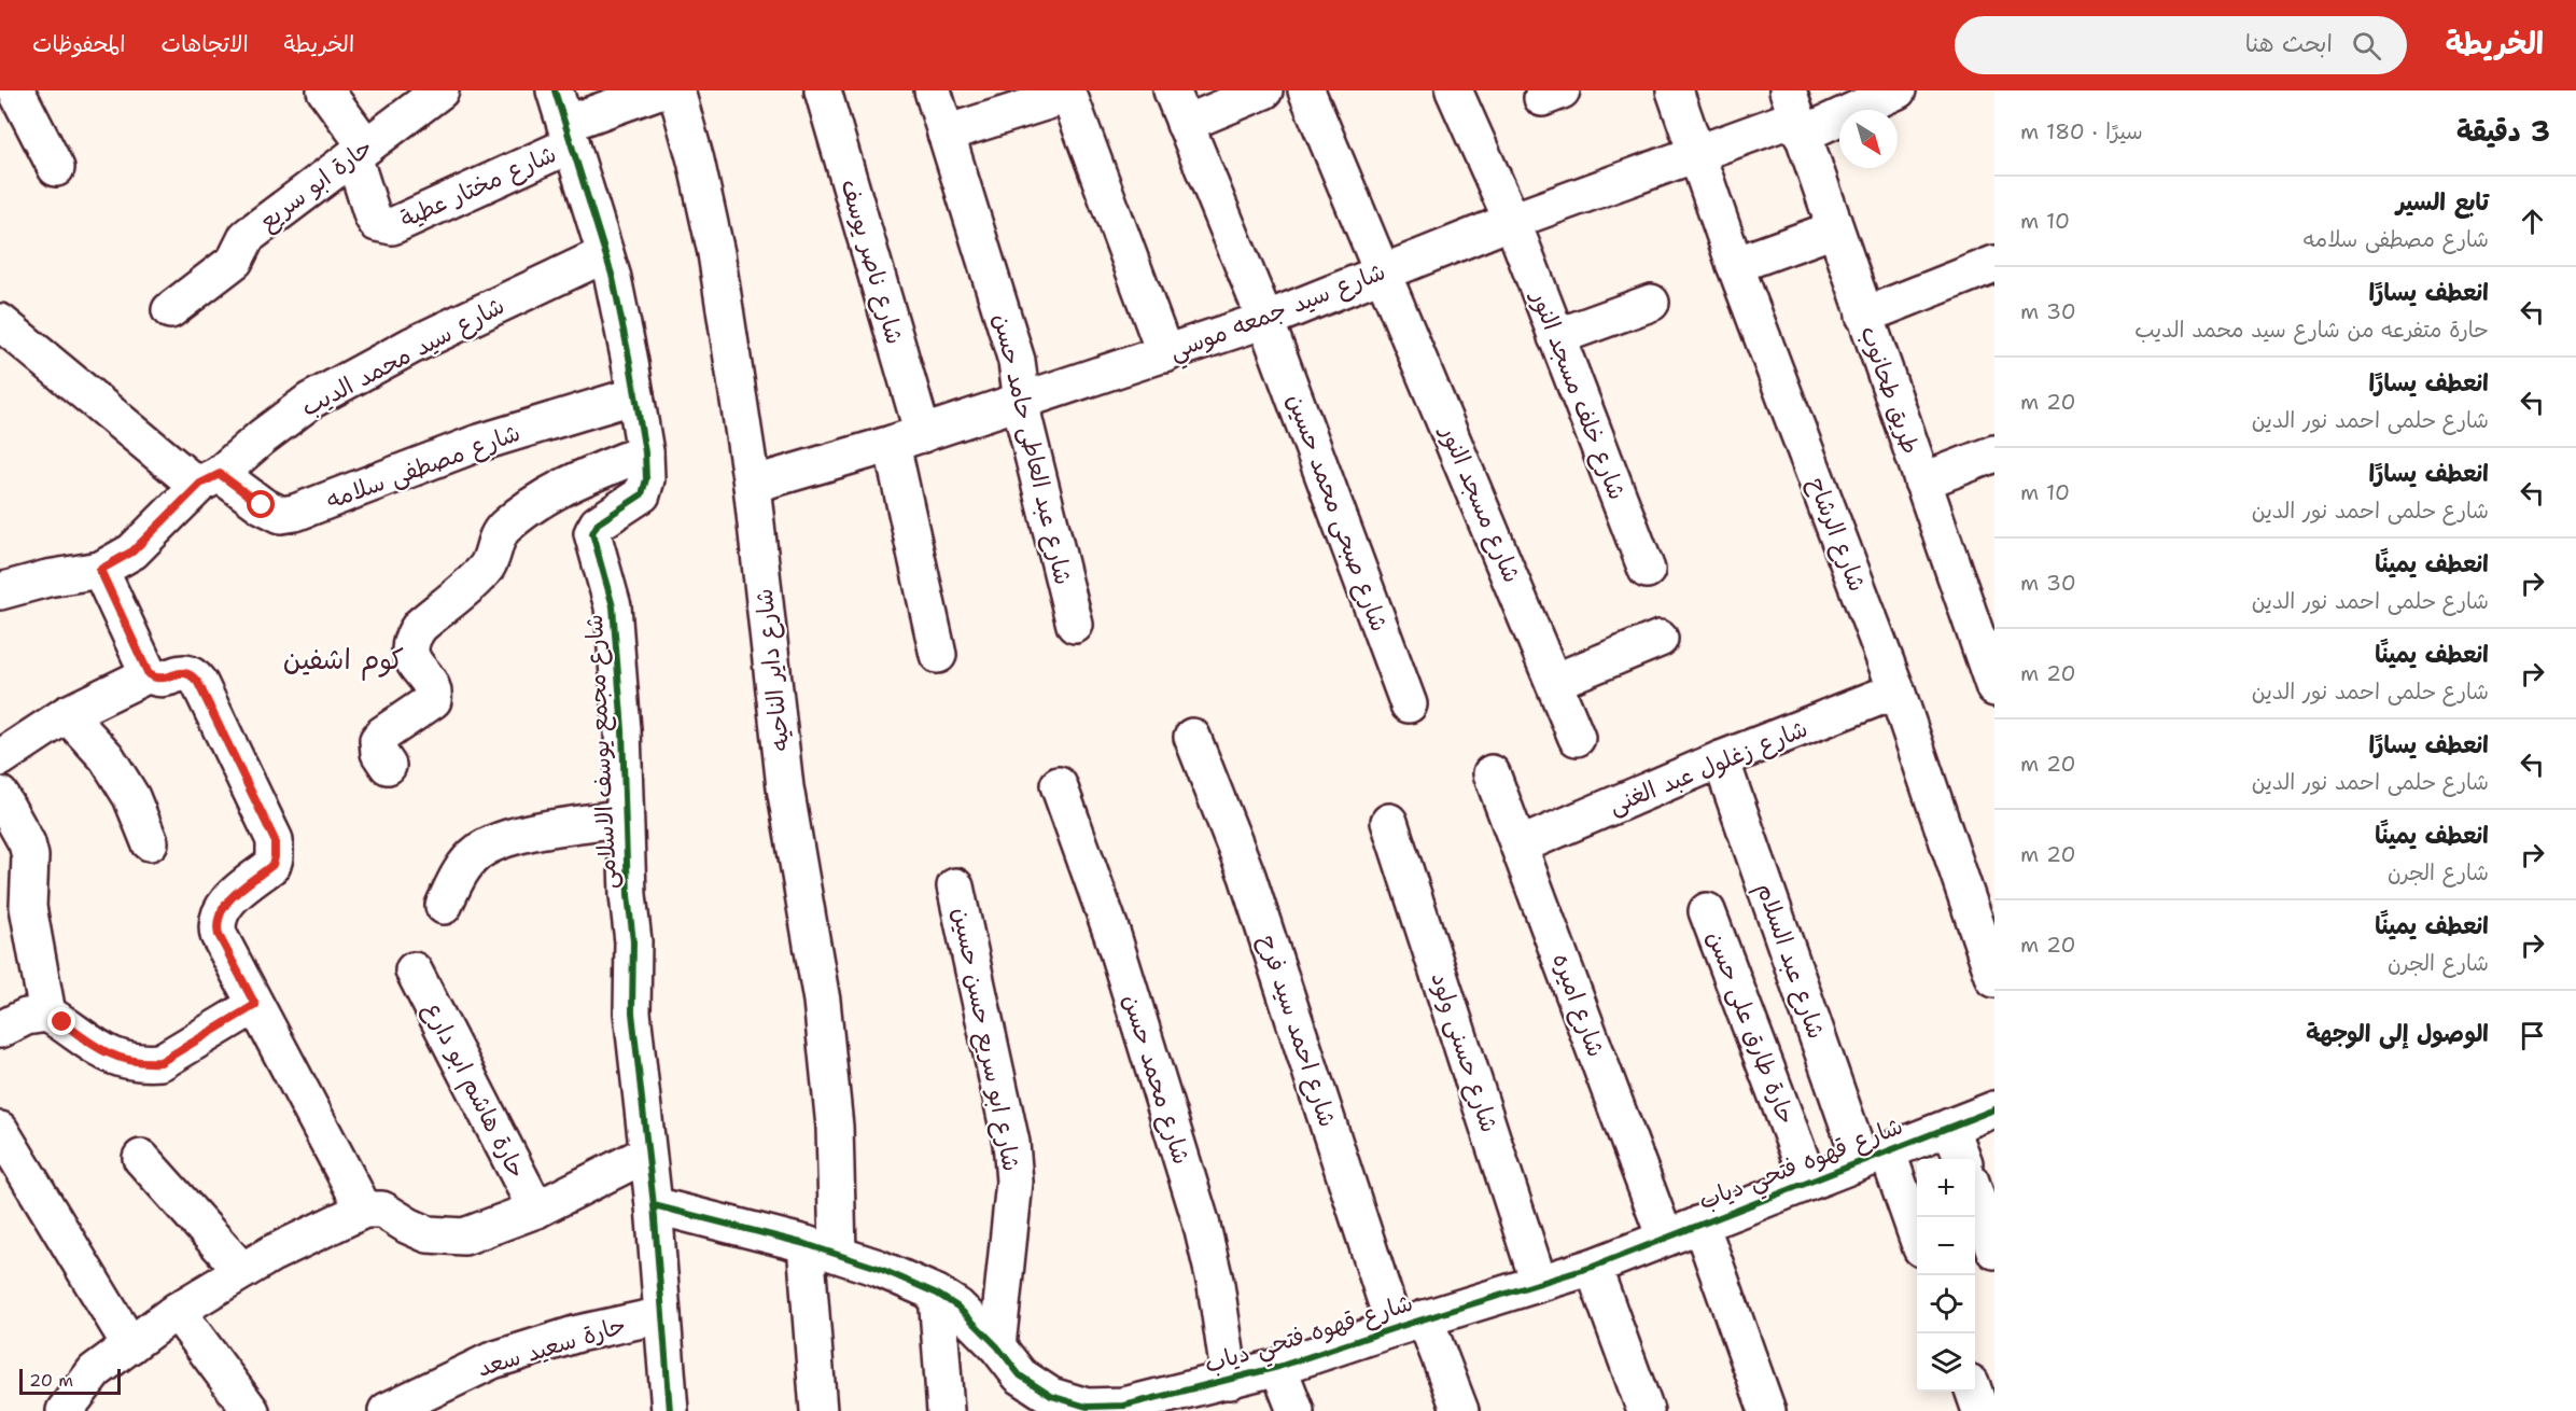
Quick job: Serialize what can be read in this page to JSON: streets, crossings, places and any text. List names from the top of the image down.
{
  "streets": {
    "street": [
      "حارة ابو سريع",
      "شارع مختار عطية",
      "شارع ناصر يوسف",
      "شارع سيد جمعه موسي",
      "شارع سيد محمد الديب",
      "طريق طحانوب",
      "شارع خلف مسجد النور",
      "شارع عبد العاطى حامد حسن",
      "شارع مصطفى سلامه",
      "شارع مسجد النور",
      "شارع صبحى محمد حسين",
      "شارع الرشاح",
      "شارع داير الناحيه",
      "شارع مجمع يوسف الاسلامى",
      "شارع زغلول عبد الغنى",
      "شارع عبد السلام",
      "شارع اميره",
      "حارة طارق على حسن",
      "شارع احمد سيد فرح",
      "شارع ابو سريع حسن حسين",
      "شارع حسنى ولود",
      "شارع محمد حسن",
      "حارة هاشم ابو دارع",
      "شارع قهوه فتحي دياب",
      "حارة سعيد سعد"
    ]
  },
  "crossings": [
    ["حارة ابو سريع", "شارع مختار عطية"],
    ["شارع مختار عطية", "شارع مجمع يوسف الاسلامى"],
    ["شارع ناصر يوسف", "شارع سيد جمعه موسي"],
    ["شارع سيد جمعه موسي", "طريق طحانوب"],
    ["شارع سيد جمعه موسي", "شارع خلف مسجد النور"],
    ["شارع سيد جمعه موسي", "شارع عبد العاطى حامد حسن"],
    ["شارع سيد جمعه موسي", "شارع مسجد النور"],
    ["شارع سيد جمعه موسي", "شارع صبحى محمد حسين"],
    ["شارع سيد جمعه موسي", "شارع الرشاح"],
    ["شارع سيد جمعه موسي", "شارع داير الناحيه"],
    ["شارع سيد محمد الديب", "شارع مصطفى سلامه"],
    ["شارع سيد محمد الديب", "شارع مجمع يوسف الاسلامى"],
    ["شارع مصطفى سلامه", "شارع مجمع يوسف الاسلامى"],
    ["شارع الرشاح", "شارع زغلول عبد الغنى"],
    ["شارع داير الناحيه", "شارع قهوه فتحي دياب"],
    ["شارع مجمع يوسف الاسلامى", "شارع قهوه فتحي دياب"],
    ["شارع مجمع يوسف الاسلامى", "حارة سعيد سعد"],
    ["شارع زغلول عبد الغنى", "شارع عبد السلام"],
    ["شارع زغلول عبد الغنى", "شارع اميره"],
    ["شارع عبد السلام", "شارع قهوه فتحي دياب"],
    ["شارع اميره", "شارع قهوه فتحي دياب"],
    ["حارة طارق على حسن", "شارع قهوه فتحي دياب"],
    ["شارع احمد سيد فرح", "شارع قهوه فتحي دياب"],
    ["شارع ابو سريع حسن حسين", "شارع قهوه فتحي دياب"],
    ["شارع حسنى ولود", "شارع قهوه فتحي دياب"],
    ["شارع محمد حسن", "شارع قهوه فتحي دياب"]
  ],
  "districts": ["كوم اشفين"],
  "scale_bar": "20 m",
  "north": "bottom right",
  "page": {
    "header": "الخريطة",
    "search": "ابحث هنا",
    "nav": ["الخريطة", "الاتجاهات", "المحفوظات"],
    "heading": ["3 دقيقة", "سيرًا · 180 m"],
    "list": [
      ["تابع السير", "شارع مصطفى سلامه", "10 m"],
      ["انعطف يسارًا", "حارة متفرعه من شارع سيد محمد الديب", "30 m"],
      ["انعطف يسارًا", "شارع حلمى احمد نور الدين", "20 m"],
      ["انعطف يسارًا", "شارع حلمى احمد نور الدين", "10 m"],
      ["انعطف يمينًا", "شارع حلمى احمد نور الدين", "30 m"],
      ["انعطف يمينًا", "شارع حلمى احمد نور الدين", "20 m"],
      ["انعطف يسارًا", "شارع حلمى احمد نور الدين", "20 m"],
      ["انعطف يمينًا", "شارع الجرن", "20 m"],
      ["انعطف يمينًا", "شارع الجرن", "20 m"],
      "الوصول إلى الوجهة"
    ],
    "map_buttons": ["+", "−"],
    "scale": "20 m"
  }
}
